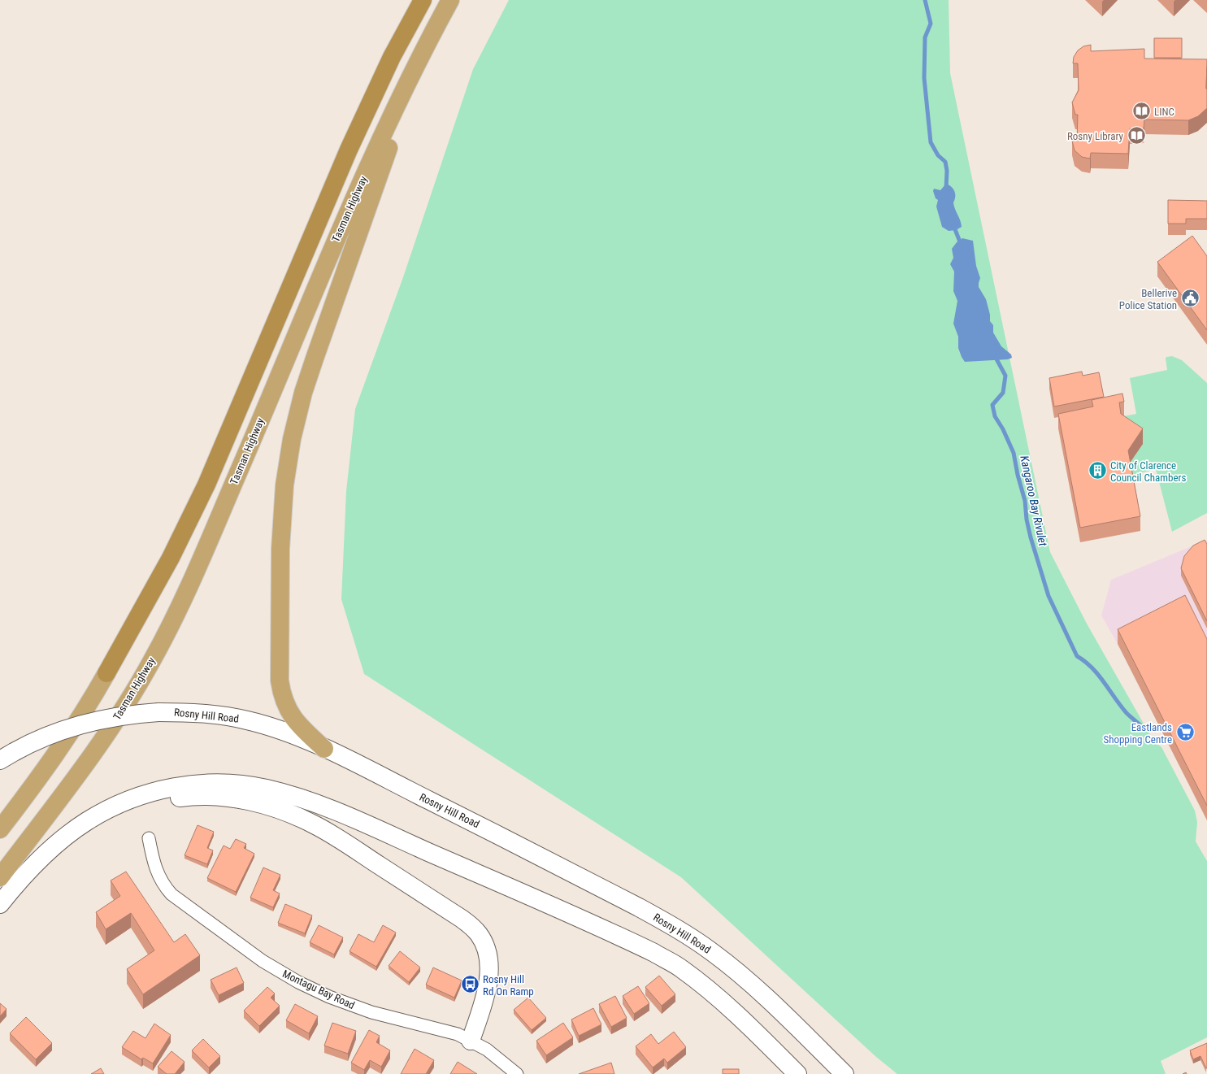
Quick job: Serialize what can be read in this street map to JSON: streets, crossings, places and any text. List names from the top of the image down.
{
  "streets": {
    "highway": ["Tasman Highway"],
    "main road": ["Rosny Hill Road"],
    "street": ["Montagu Bay Road"]
  },
  "water": ["Kangaroo Bay Rivulet"],
  "places": {
    "library": ["LINC", "Rosny Library"],
    "public building": ["Bellerive Police Station"],
    "building": ["City of Clarence Council Chambers"],
    "supermarket": ["Eastlands Shopping Centre"],
    "bus stop": ["Rosny Hill Rd On Ramp"]
  }
}
